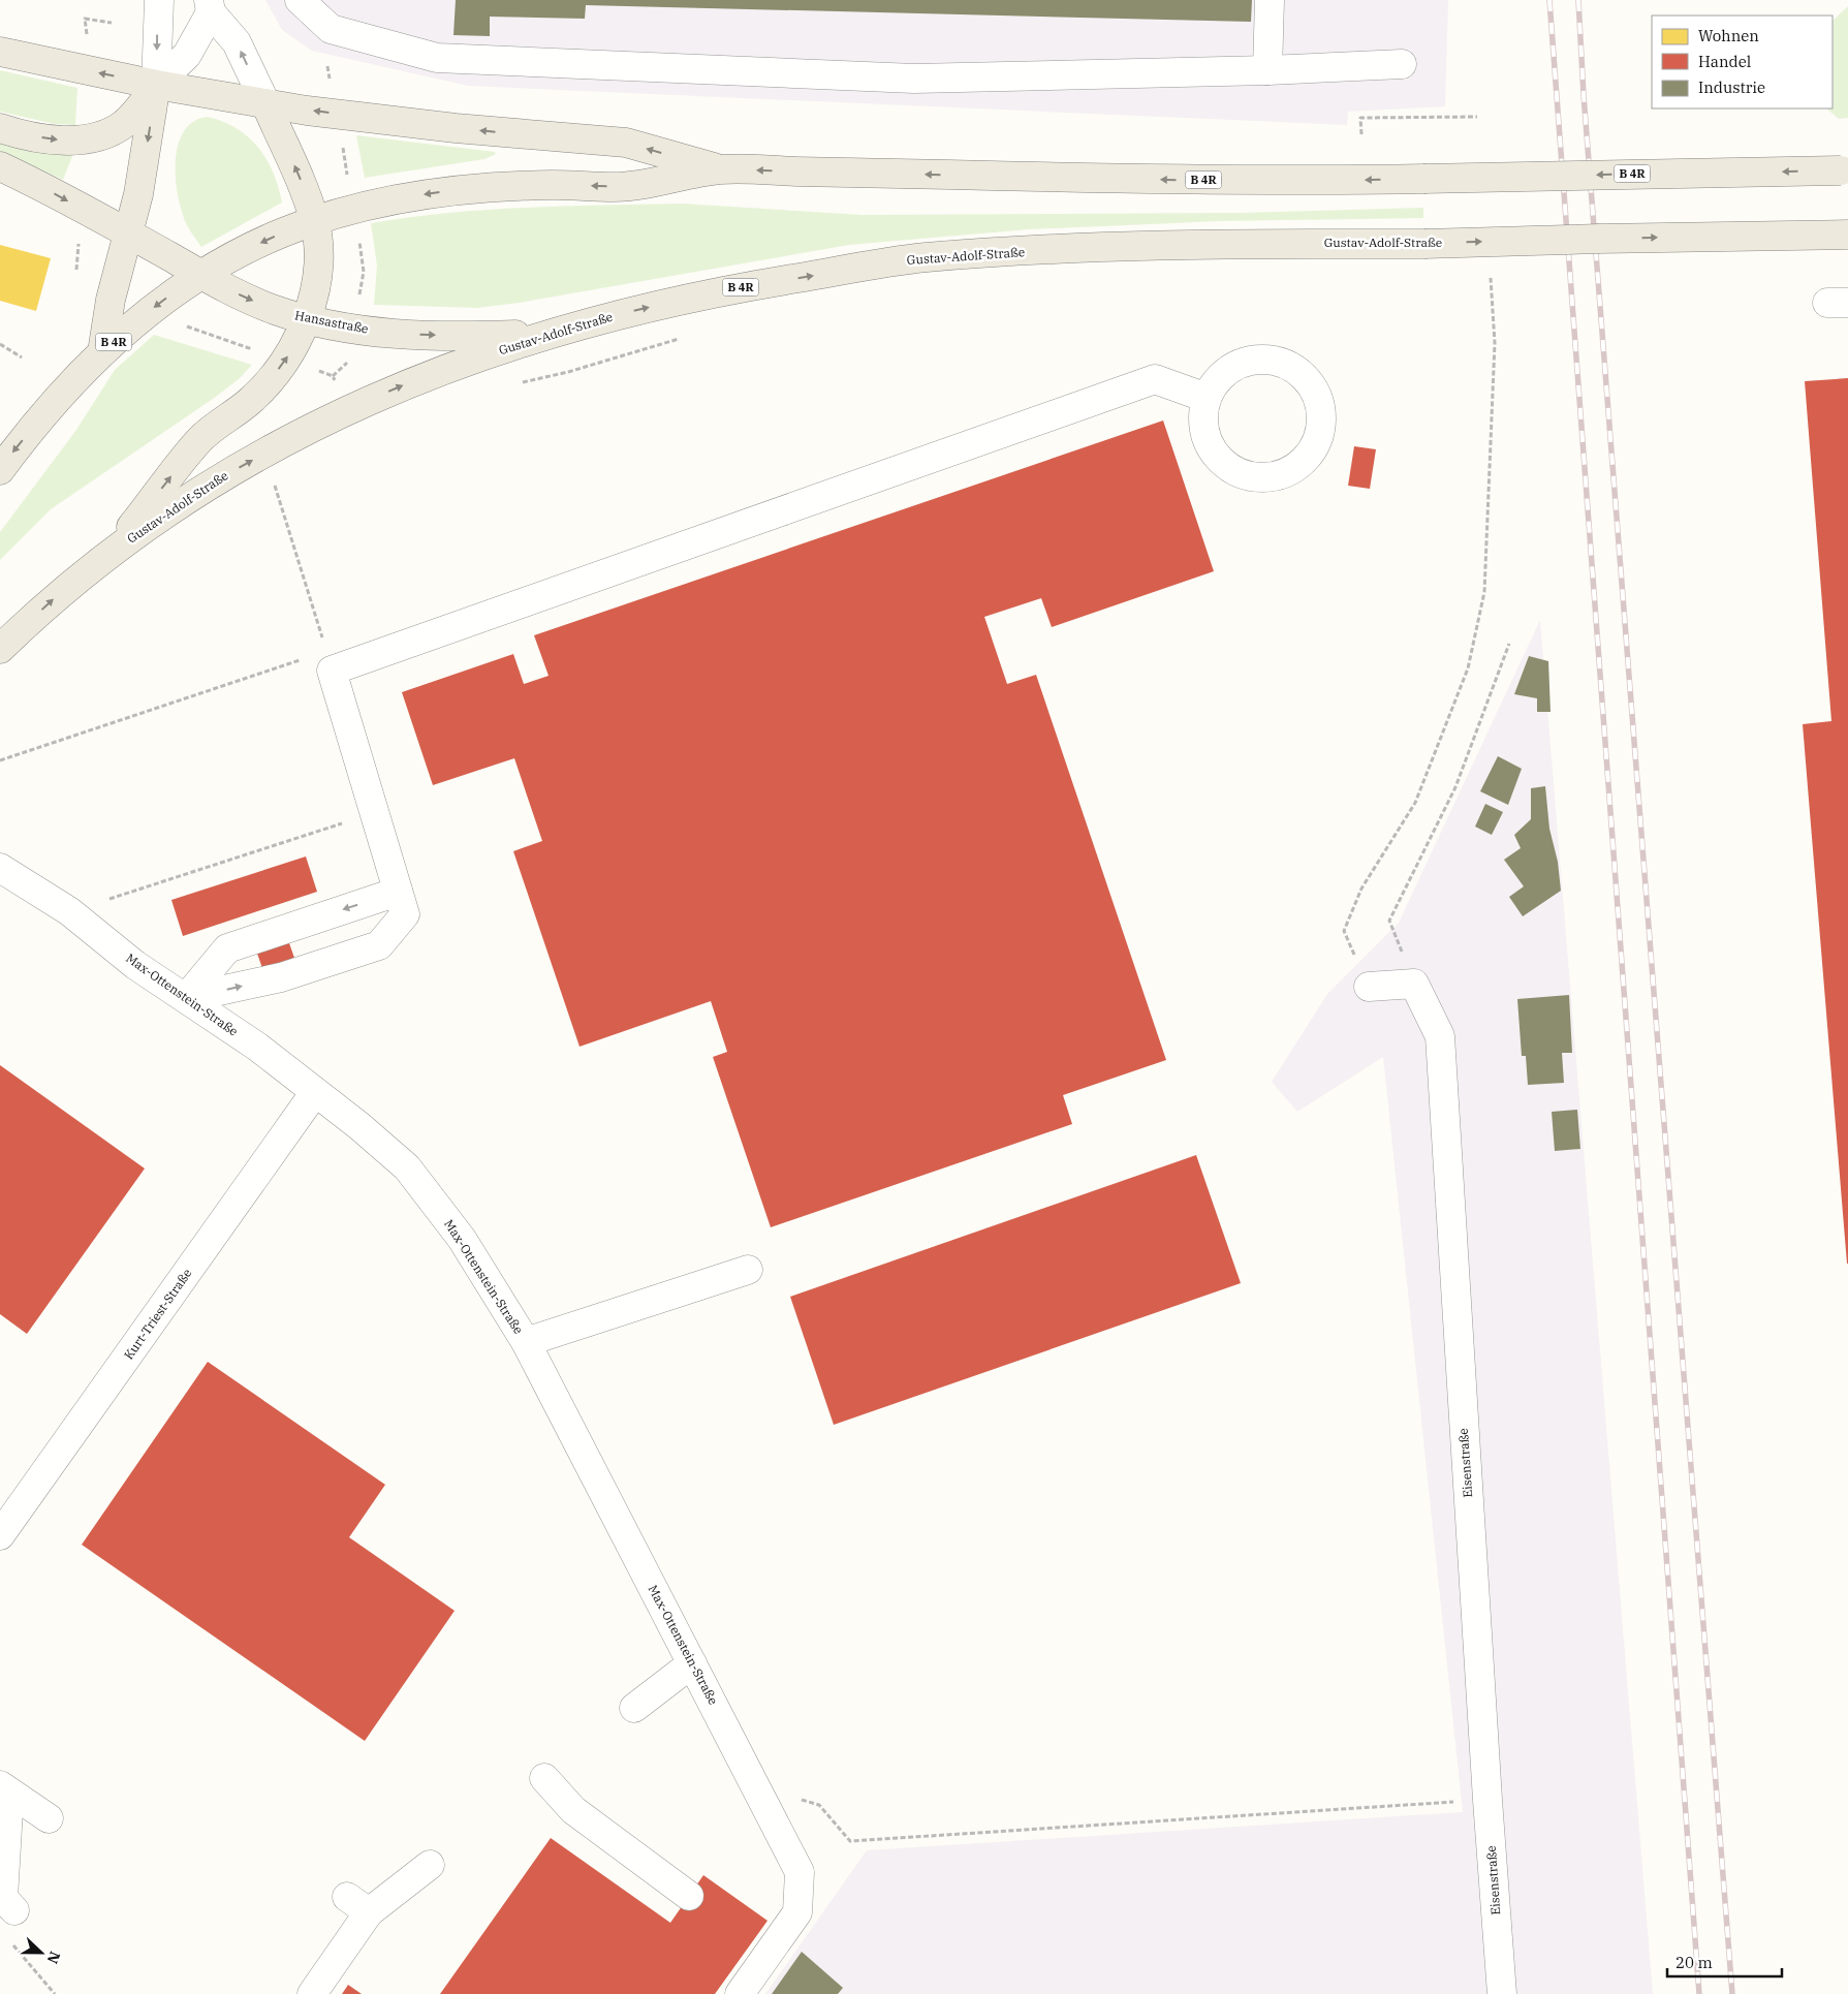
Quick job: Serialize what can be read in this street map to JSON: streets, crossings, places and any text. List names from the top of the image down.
{
  "streets": {
    "main road": ["B 4R", "Gustav-Adolf-Straße", "Hansastraße"],
    "street": ["Max-Ottenstein-Straße", "Kurt-Triest-Straße", "Eisenstraße"]
  },
  "crossings": [
    ["B 4R", "Gustav-Adolf-Straße"],
    ["B 4R", "Hansastraße"],
    ["Gustav-Adolf-Straße", "Hansastraße"],
    ["Max-Ottenstein-Straße", "Kurt-Triest-Straße"]
  ],
  "legend": ["Wohnen", "Handel", "Industrie"],
  "scale_bar": "20 m",
  "north": "right"
}
